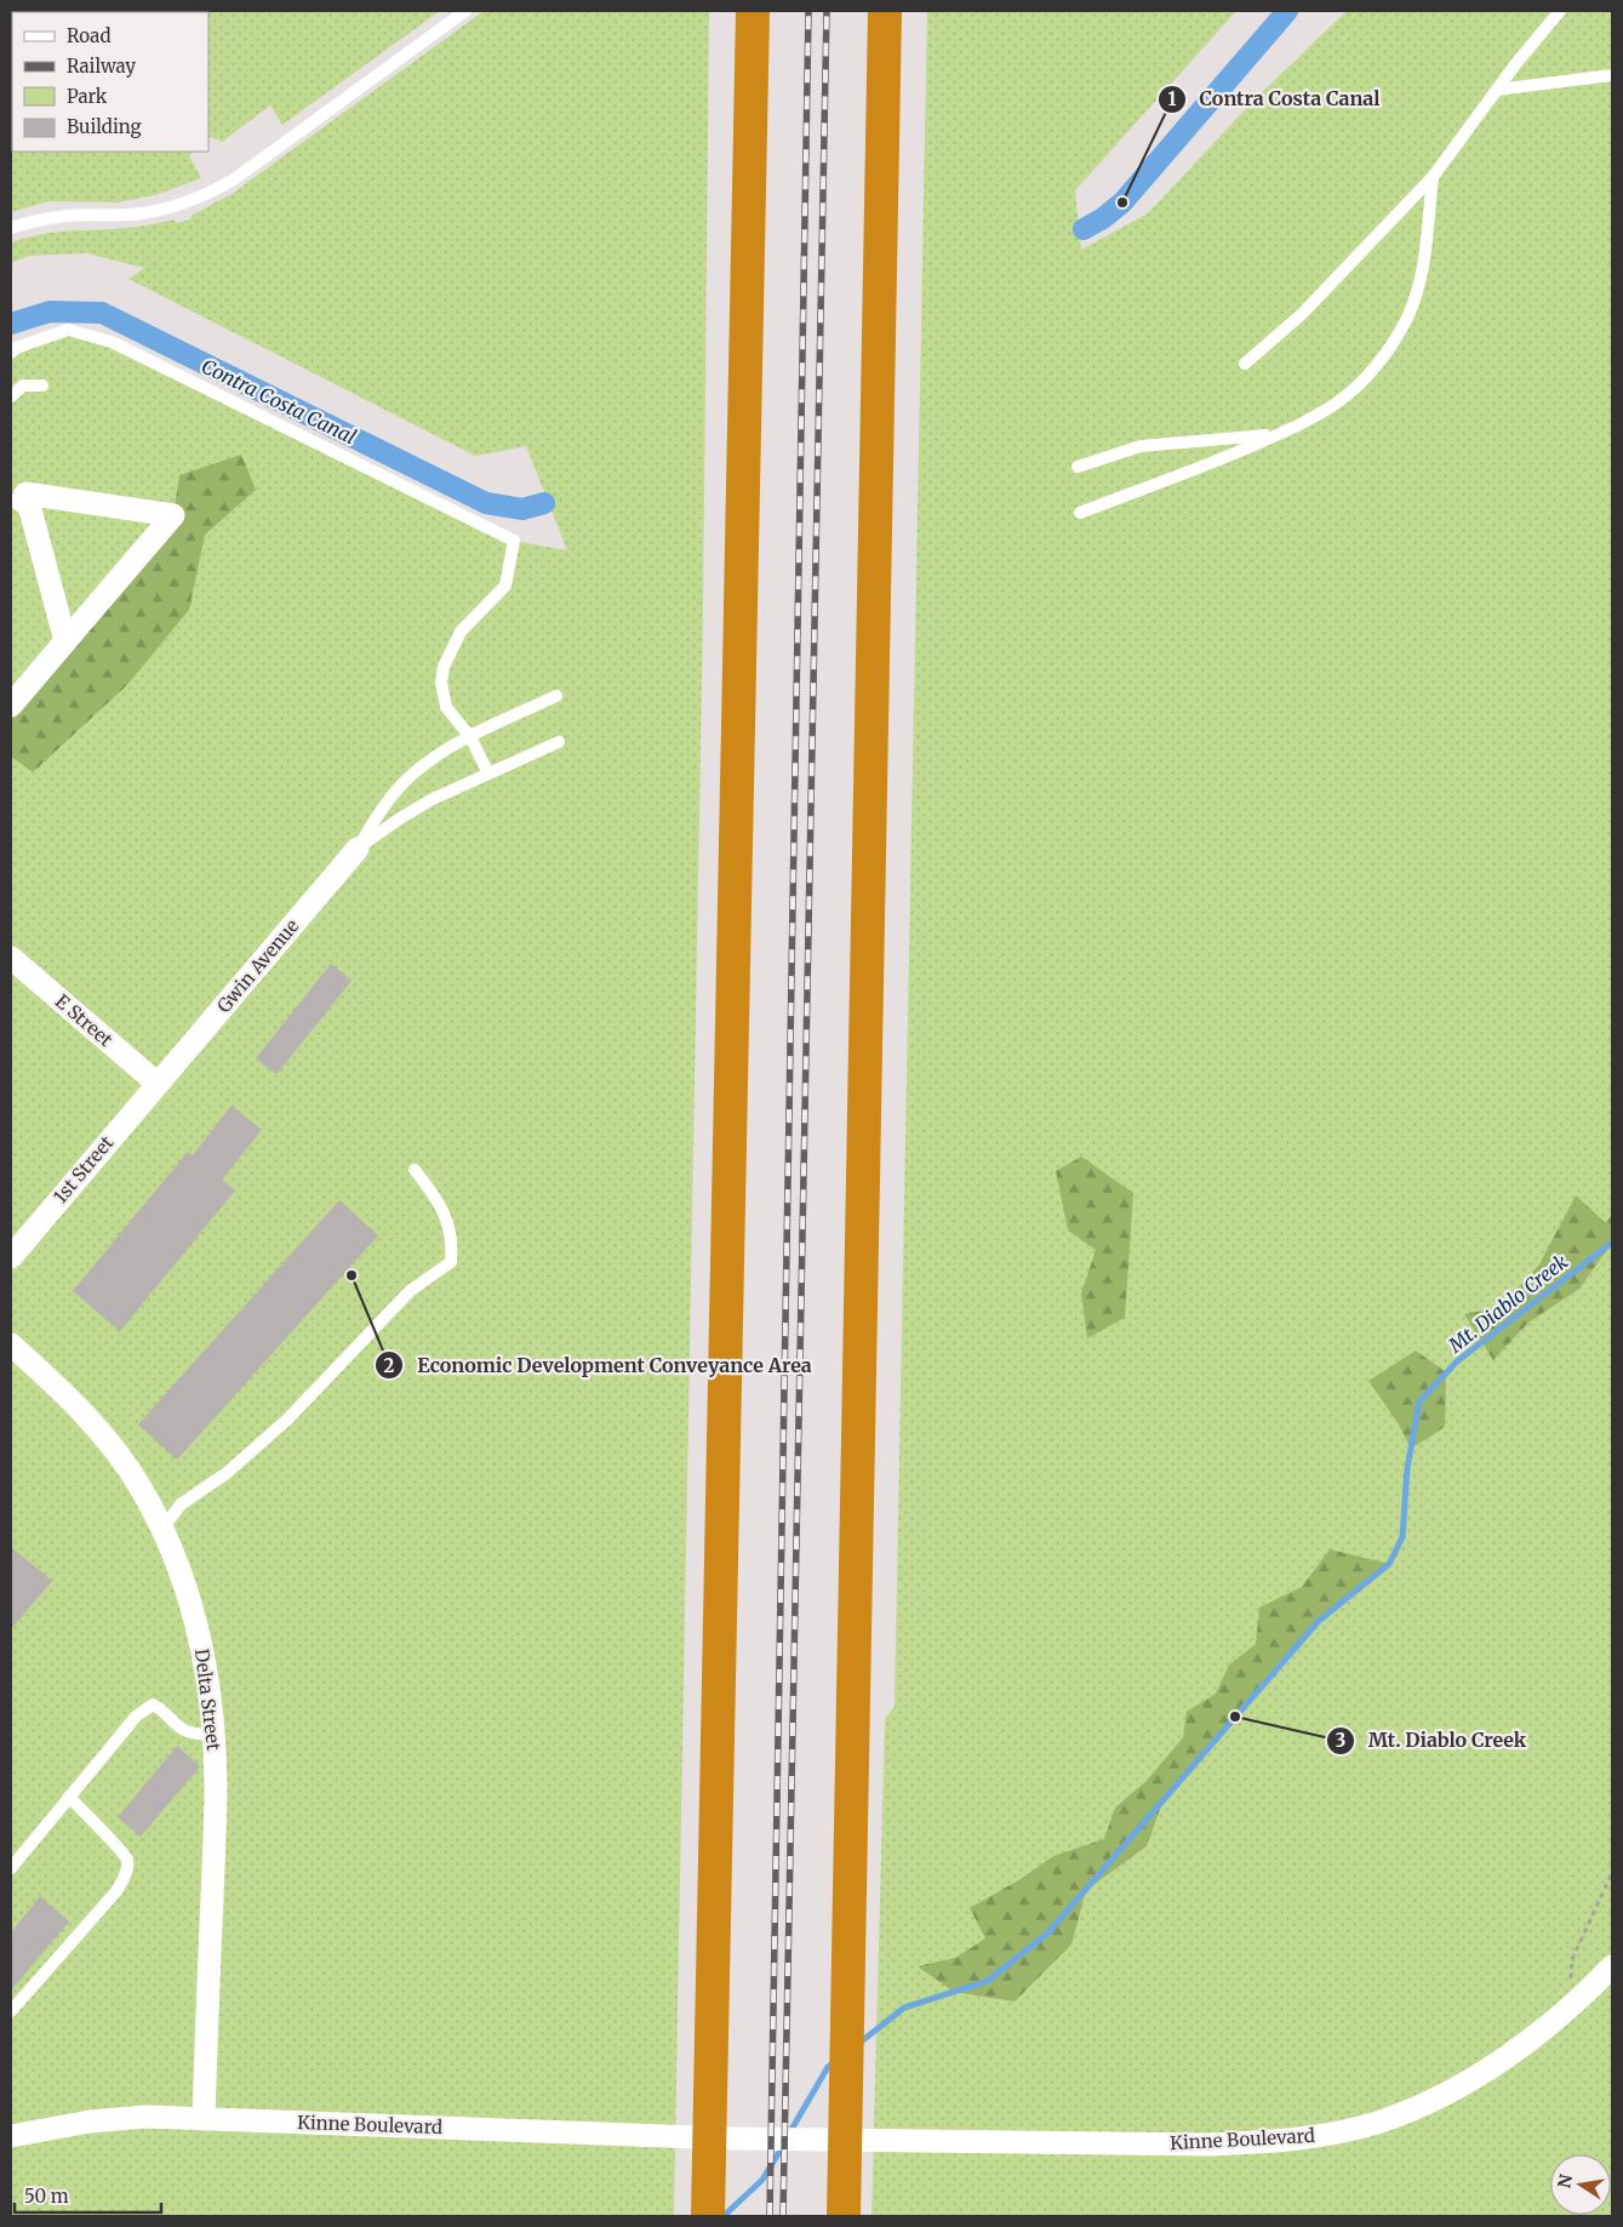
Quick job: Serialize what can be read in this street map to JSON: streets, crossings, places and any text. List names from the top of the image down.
{
  "streets": {
    "street": [
      "Gwin Avenue",
      "E Street",
      "1st Street",
      "Delta Street",
      "Kinne Boulevard"
    ]
  },
  "crossings": [
    ["Gwin Avenue", "E Street"],
    ["Gwin Avenue", "1st Street"],
    ["E Street", "1st Street"],
    ["Delta Street", "Kinne Boulevard"]
  ],
  "water": ["Contra Costa Canal", "Mt. Diablo Creek"],
  "places": ["Contra Costa Canal", "Economic Development Conveyance Area", "Mt. Diablo Creek"],
  "legend": [
    "Road",
    "Railway",
    "Park",
    "Building"
  ],
  "scale_bar": "50 m",
  "north": "left"
}
